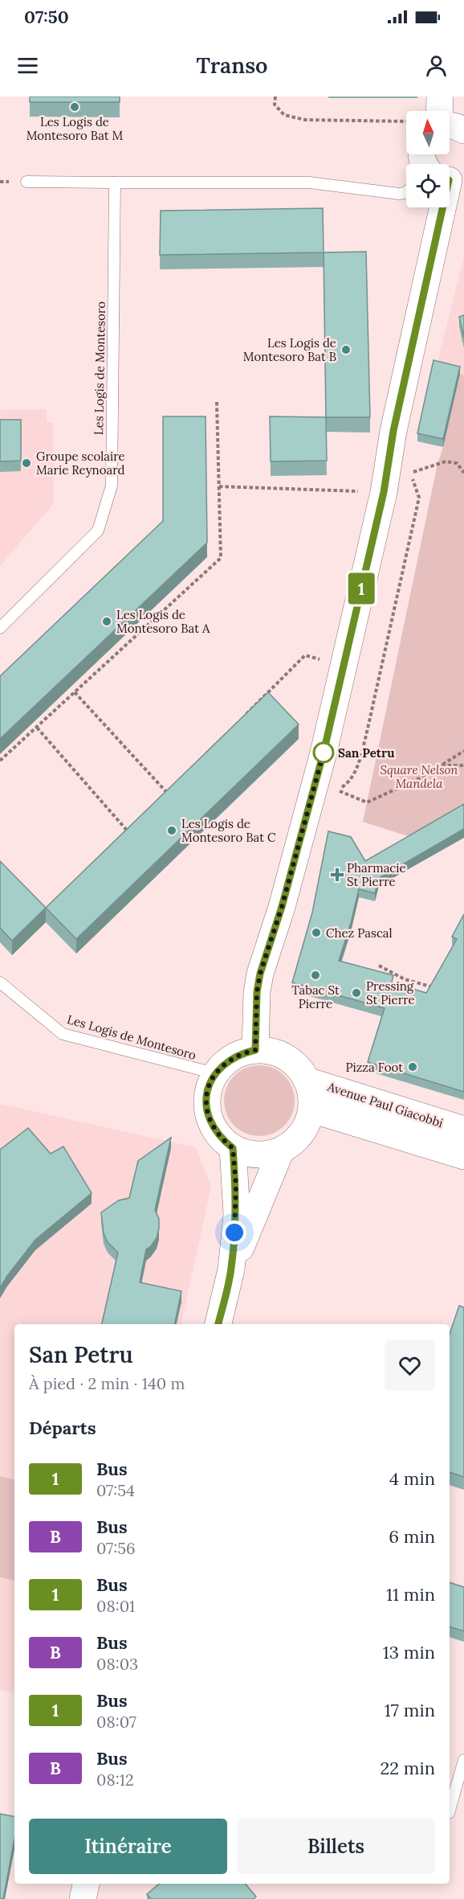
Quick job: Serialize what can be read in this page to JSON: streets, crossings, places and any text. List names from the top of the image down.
{
  "streets": {
    "main road": ["Avenue Paul Giacobbi"],
    "lane": ["Les Logis de Montesoro"]
  },
  "crossings": [
    ["Les Logis de Montesoro", "Avenue Paul Giacobbi"]
  ],
  "parks": ["Square Nelson Mandela"],
  "places": {
    "other": [
      "Les Logis de Montesoro Bat M",
      "Les Logis de Montesoro Bat B",
      "Groupe scolaire Marie Reynoard",
      "Les Logis de Montesoro Bat A",
      "San Petru",
      "Les Logis de Montesoro Bat C",
      "Chez Pascal",
      "Tabac St Pierre",
      "Pressing St Pierre",
      "Pizza Foot"
    ],
    "health": ["Pharmacie St Pierre"]
  },
  "lines": ["bus line 1"],
  "north": "top",
  "page": {
    "status": "07:50",
    "header": "Transo",
    "on_map": "1",
    "heading": [
      ["San Petru", "À pied · 2 min · 140 m"],
      "Départs"
    ],
    "list": [
      {
        "mark": "1",
        "name": "Bus",
        "note": "07:54",
        "value": "4 min"
      },
      {
        "mark": "B",
        "name": "Bus",
        "note": "07:56",
        "value": "6 min"
      },
      {
        "mark": "1",
        "name": "Bus",
        "note": "08:01",
        "value": "11 min"
      },
      {
        "mark": "B",
        "name": "Bus",
        "note": "08:03",
        "value": "13 min"
      },
      {
        "mark": "1",
        "name": "Bus",
        "note": "08:07",
        "value": "17 min"
      },
      {
        "mark": "B",
        "name": "Bus",
        "note": "08:12",
        "value": "22 min"
      }
    ],
    "buttons": ["Itinéraire", "Billets"]
  }
}
